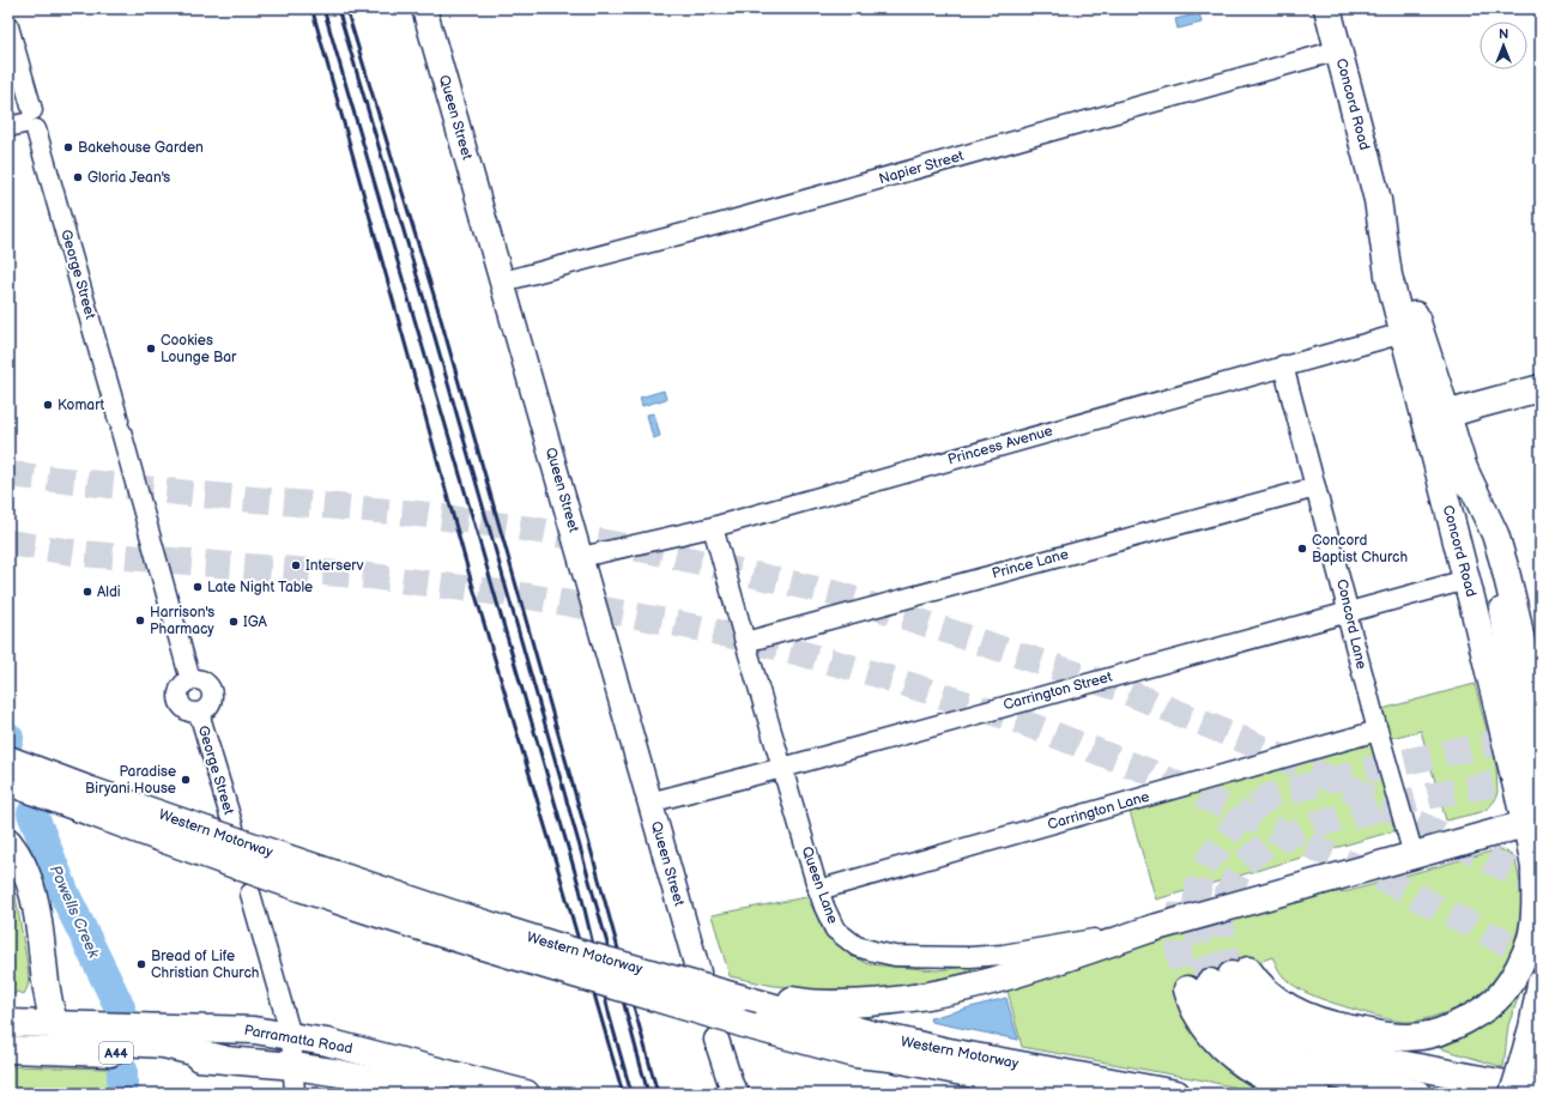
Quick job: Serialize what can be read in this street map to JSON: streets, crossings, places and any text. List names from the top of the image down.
{
  "streets": {
    "main road": [
      "Concord Road",
      "Western Motorway",
      "Parramatta Road",
      "A44"
    ],
    "street": [
      "Queen Street",
      "Napier Street",
      "George Street",
      "Princess Avenue",
      "Prince Lane",
      "Concord Lane",
      "Carrington Street",
      "Carrington Lane",
      "Queen Lane"
    ]
  },
  "crossings": [
    ["Concord Road", "Napier Street"],
    ["Concord Road", "Princess Avenue"],
    ["Concord Road", "Carrington Street"],
    ["Queen Street", "Napier Street"],
    ["Queen Street", "Princess Avenue"],
    ["Queen Street", "Carrington Street"],
    ["Queen Street", "Western Motorway"],
    ["Princess Avenue", "Concord Lane"],
    ["Princess Avenue", "Queen Lane"],
    ["Prince Lane", "Concord Lane"],
    ["Prince Lane", "Queen Lane"],
    ["Concord Lane", "Carrington Street"],
    ["Concord Lane", "Carrington Lane"],
    ["Carrington Street", "Queen Lane"],
    ["Carrington Lane", "Queen Lane"]
  ],
  "water": ["Powells Creek"],
  "places": [
    "Bakehouse Garden",
    "Gloria Jean's",
    "Cookies Lounge Bar",
    "Komart",
    "Concord Baptist Church",
    "Interserv",
    "Late Night Table",
    "Aldi",
    "Harrison's Pharmacy",
    "IGA",
    "Paradise Biryani House",
    "Bread of Life Christian Church"
  ],
  "north": "top"
}
